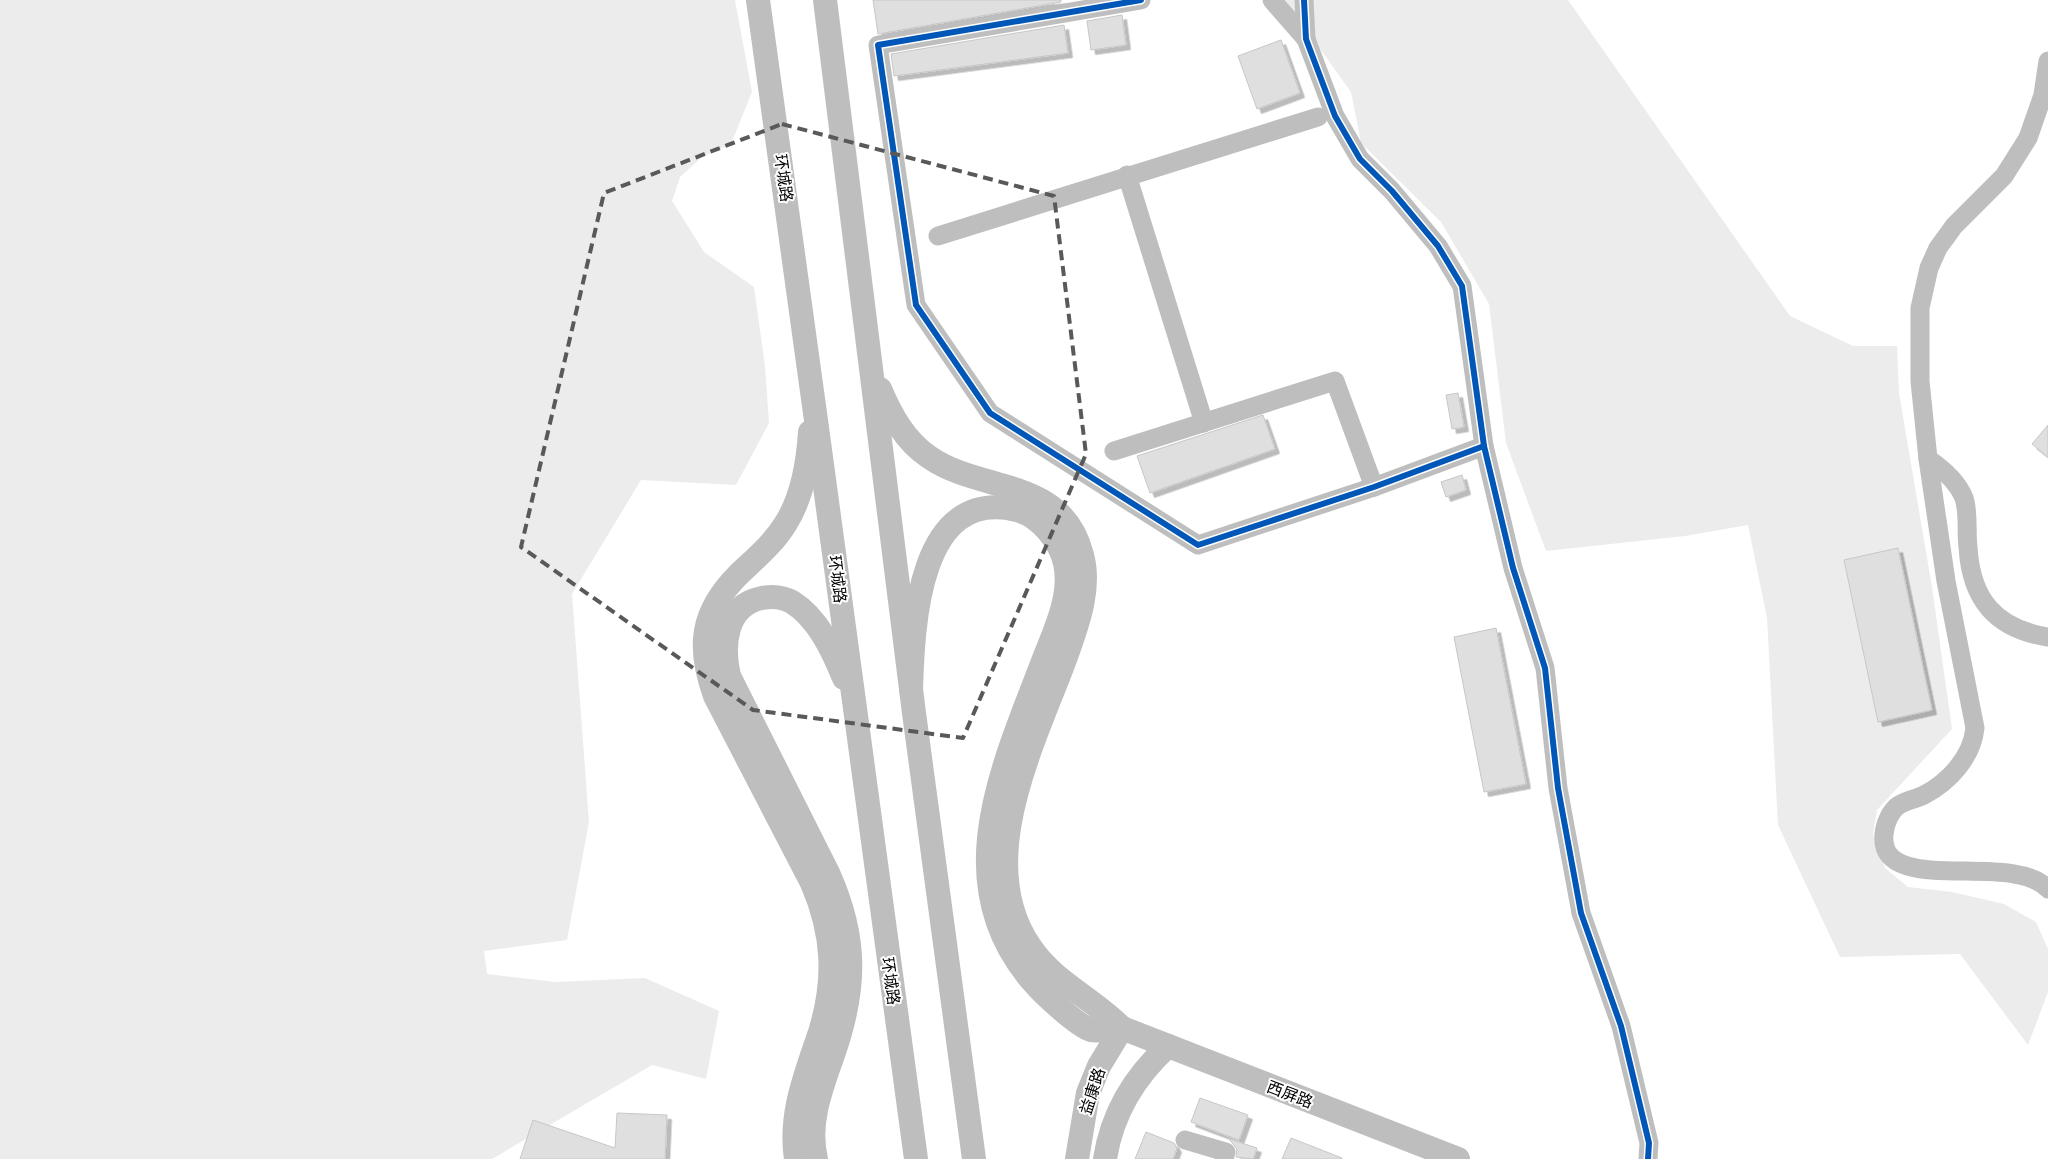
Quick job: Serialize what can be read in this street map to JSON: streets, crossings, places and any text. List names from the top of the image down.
{
  "streets": {
    "main road": ["环城路", "益康路", "西屏路"]
  },
  "crossings": [
    ["益康路", "西屏路"]
  ]
}
